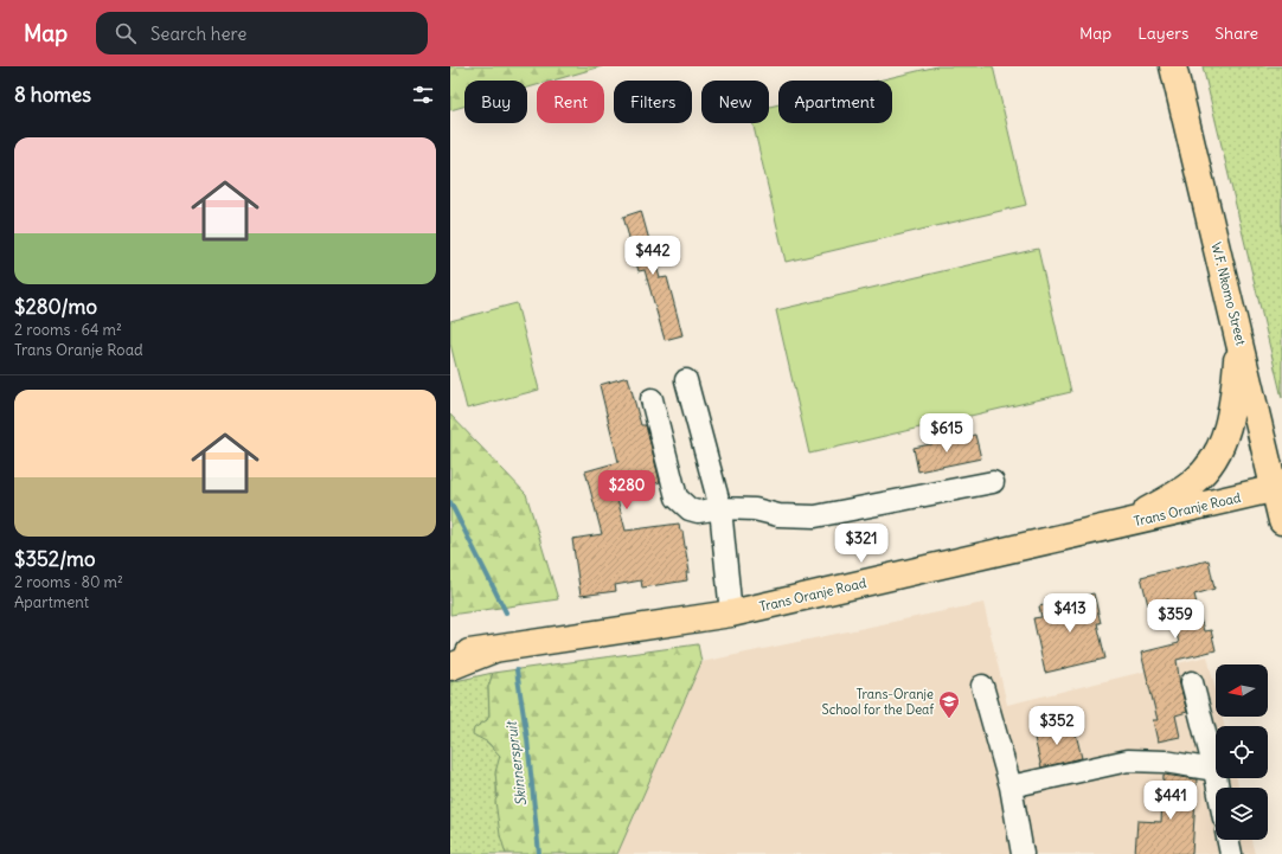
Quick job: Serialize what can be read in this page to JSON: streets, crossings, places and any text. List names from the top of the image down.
{
  "streets": {
    "main road": ["W.F. Nkomo Street", "Trans Oranje Road"]
  },
  "crossings": [
    ["W.F. Nkomo Street", "Trans Oranje Road"]
  ],
  "water": ["Skinnerspruit"],
  "places": {
    "school or university": ["Trans-Oranje School for the Deaf"]
  },
  "north": "left",
  "page": {
    "header": "Map",
    "search": "Search here",
    "nav": ["Map", "Layers", "Share"],
    "heading": "8 homes",
    "chip": [
      "Buy",
      "Rent",
      "Filters",
      "New",
      "Apartment"
    ],
    "list": [
      {
        "name": "$280/mo",
        "note": "2 rooms · 64 m² · Trans Oranje Road"
      },
      {
        "name": "$352/mo",
        "note": "2 rooms · 80 m² · Apartment"
      }
    ],
    "price": [
      "$442",
      "$615",
      "$280",
      "$321",
      "$413",
      "$359",
      "$352",
      "$441"
    ]
  }
}
